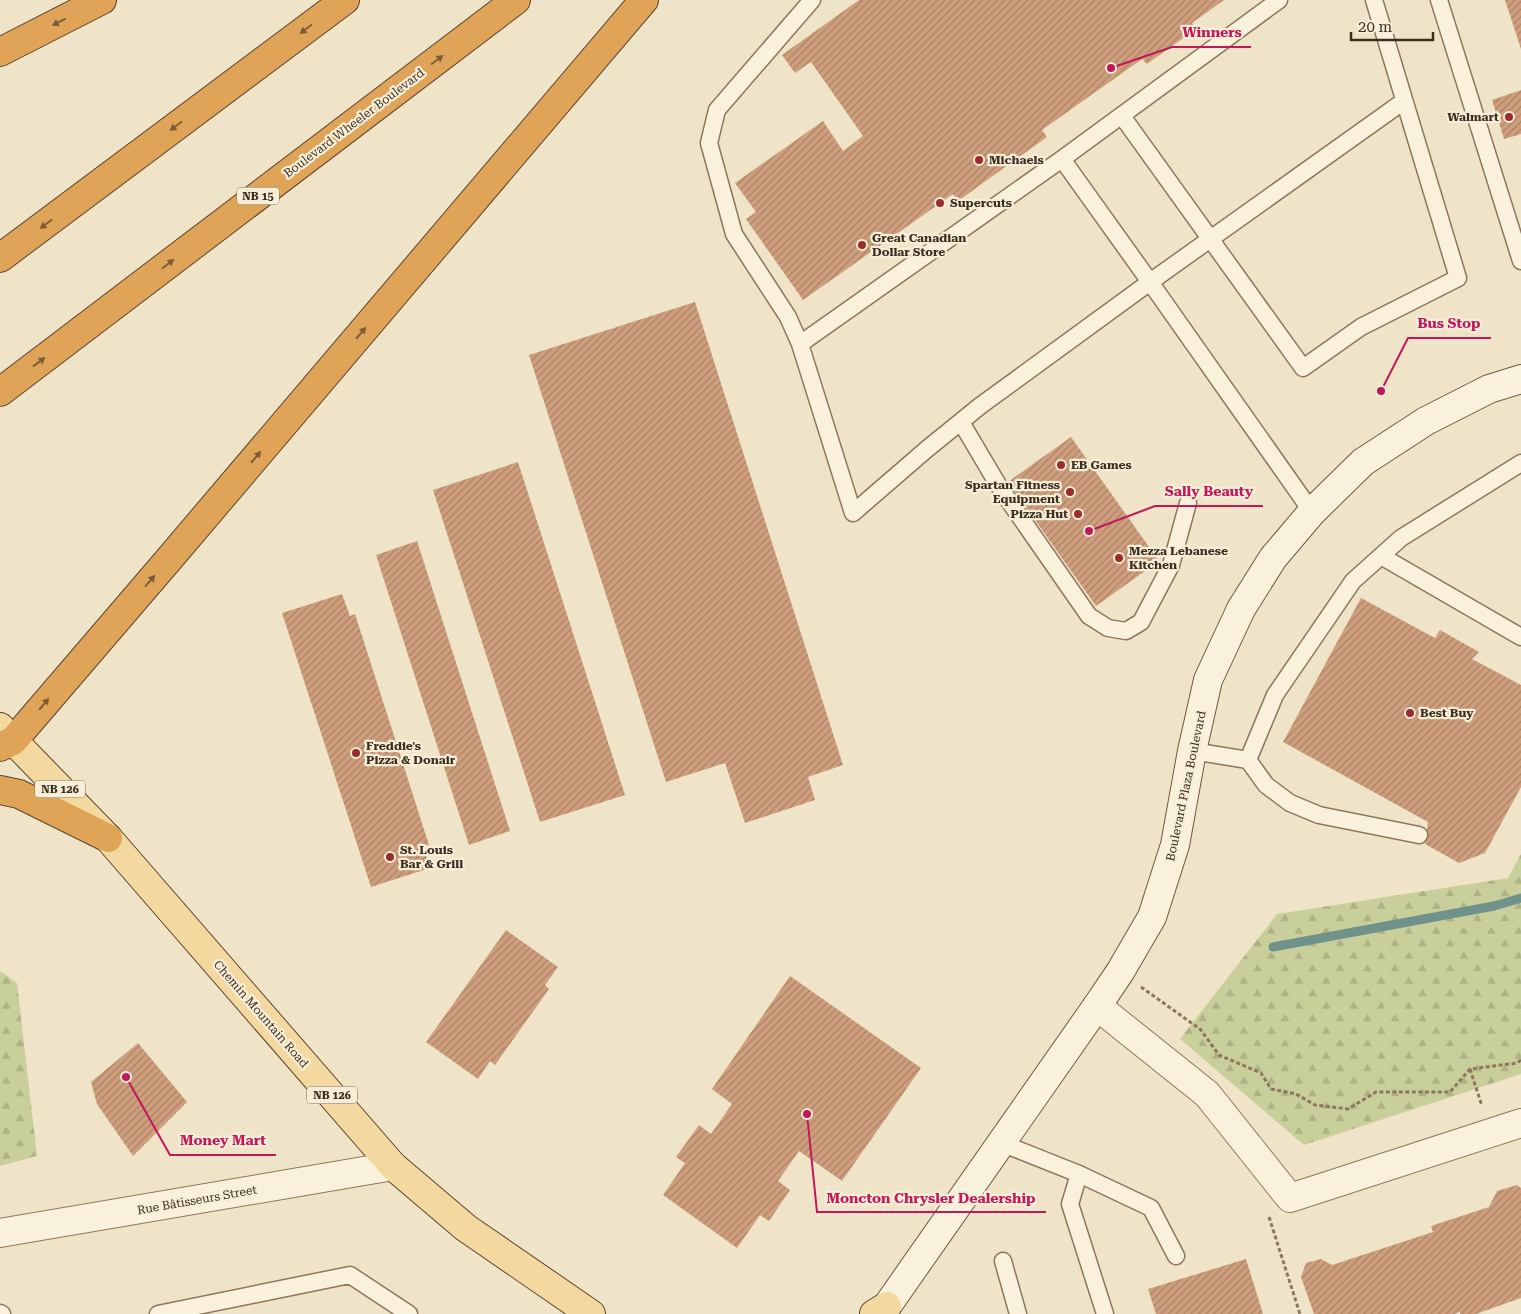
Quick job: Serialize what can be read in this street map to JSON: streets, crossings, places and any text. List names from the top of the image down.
{
  "streets": {
    "highway": ["Boulevard Wheeler Boulevard", "NB 15"],
    "main road": ["NB 126", "Chemin Mountain Road"],
    "street": ["Boulevard Plaza Boulevard", "Rue Bâtisseurs Street"]
  },
  "crossings": [
    ["Chemin Mountain Road", "Rue Bâtisseurs Street"]
  ],
  "places": [
    "Winners",
    "Walmart",
    "Michaels",
    "Supercuts",
    "Great Canadian Dollar Store",
    "Bus Stop",
    "EB Games",
    "Spartan Fitness Equipment",
    "Pizza Hut",
    "Sally Beauty",
    "Mezza Lebanese Kitchen",
    "Best Buy",
    "Freddie's Pizza & Donair",
    "St. Louis Bar & Grill",
    "Money Mart",
    "Moncton Chrysler Dealership"
  ],
  "scale_bar": "20 m"
}
